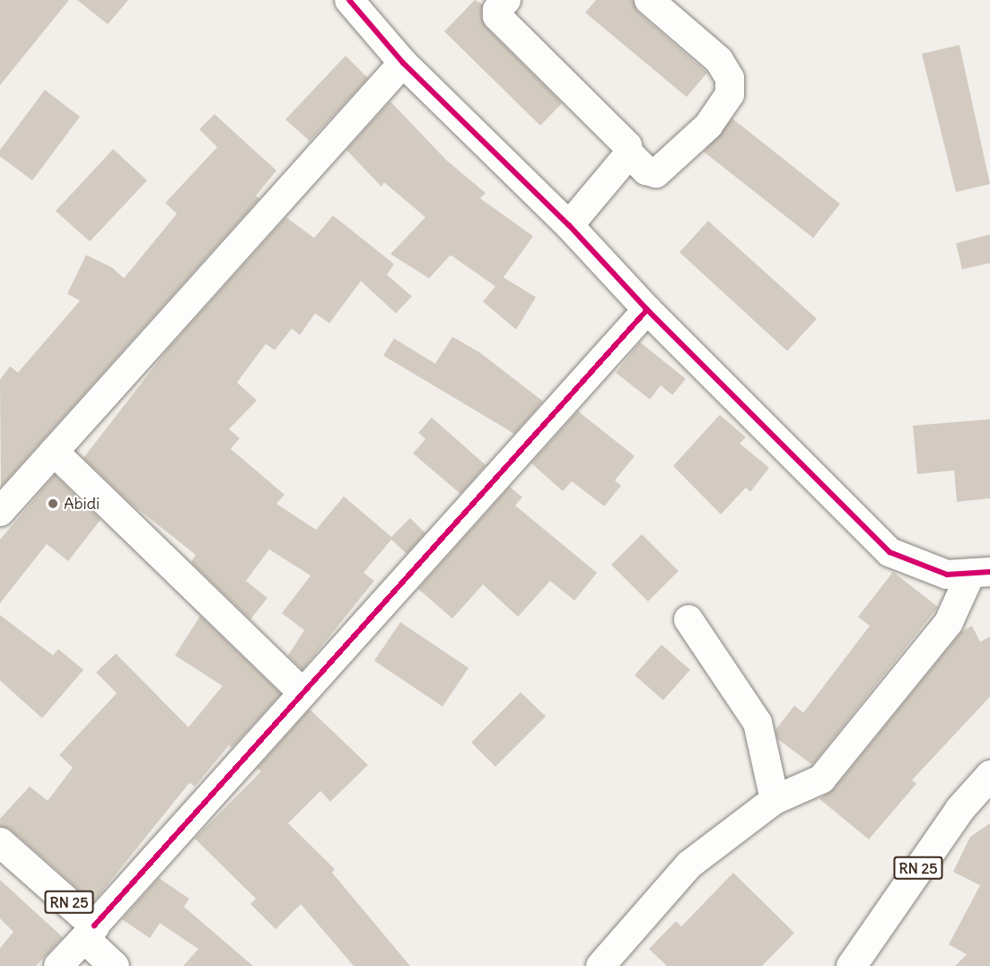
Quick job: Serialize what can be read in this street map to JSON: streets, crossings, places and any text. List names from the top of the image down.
{
  "streets": {
    "main road": ["RN 25"]
  },
  "places": ["Abidi"]
}
